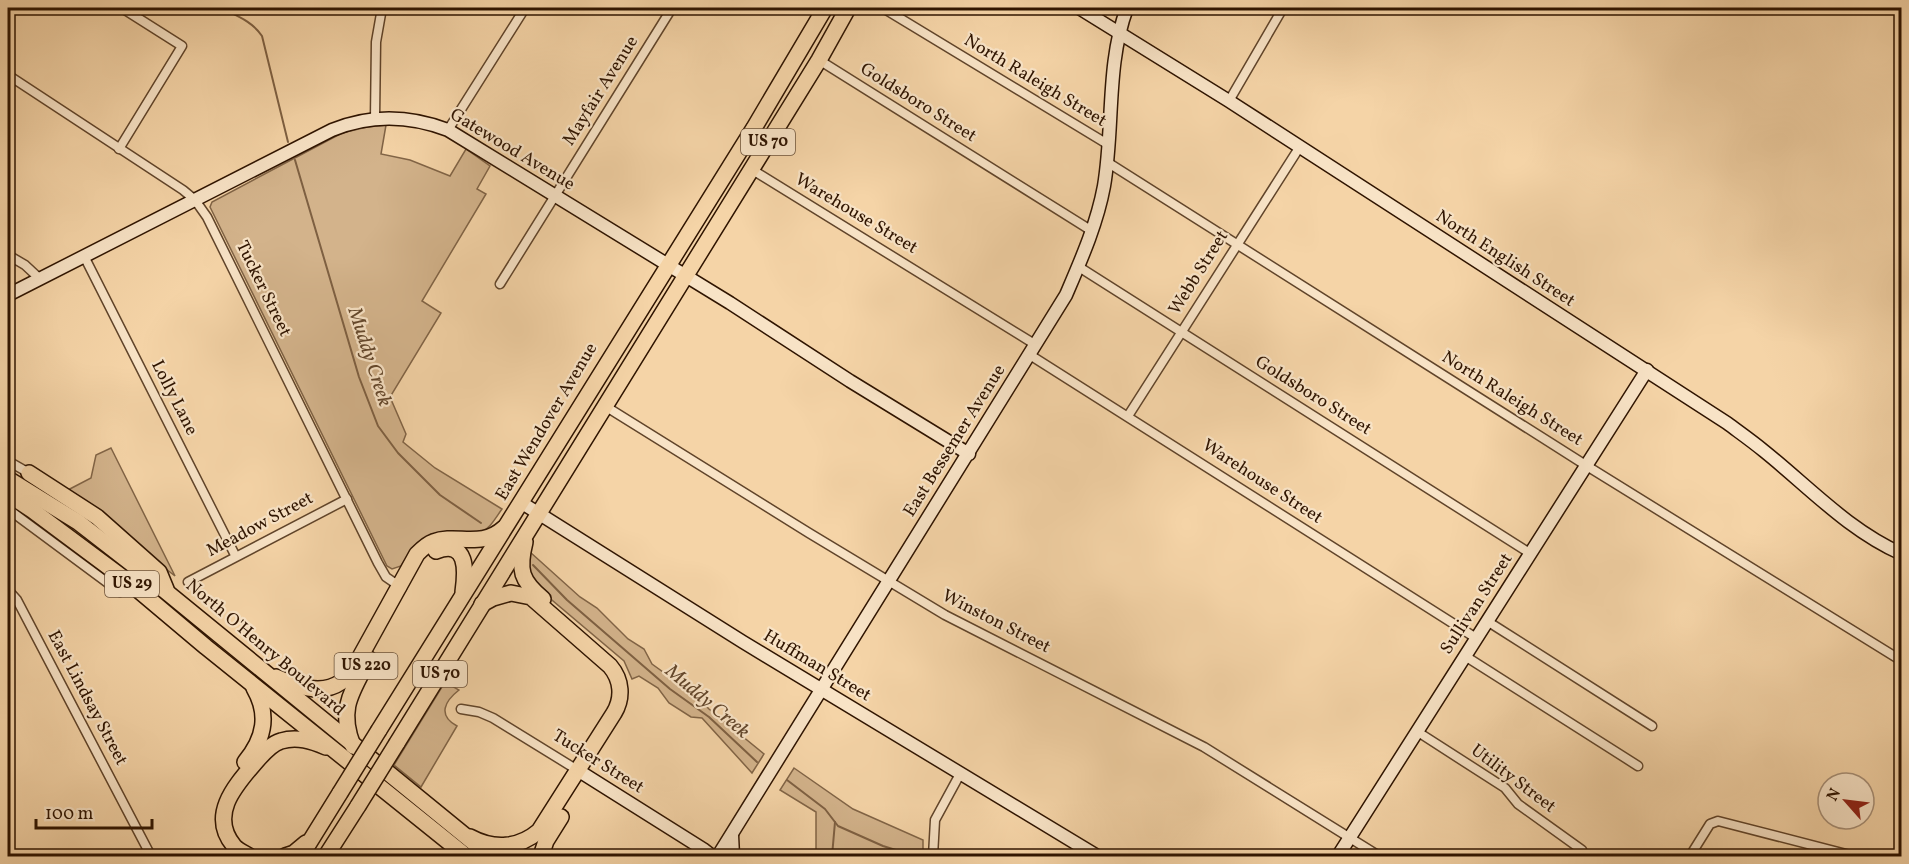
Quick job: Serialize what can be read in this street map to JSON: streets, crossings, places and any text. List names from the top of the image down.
{
  "streets": {
    "highway": [
      "US 70",
      "East Wendover Avenue",
      "US 29",
      "North O'Henry Boulevard",
      "US 220"
    ],
    "street": [
      "North Raleigh Street",
      "Mayfair Avenue",
      "Goldsboro Street",
      "Gatewood Avenue",
      "Warehouse Street",
      "North English Street",
      "Webb Street",
      "Tucker Street",
      "Lolly Lane",
      "East Bessemer Avenue",
      "Meadow Street",
      "Sullivan Street",
      "Winston Street",
      "Huffman Street",
      "East Lindsay Street",
      "Utility Street"
    ]
  },
  "crossings": [
    ["North Raleigh Street", "Webb Street"],
    ["North Raleigh Street", "East Bessemer Avenue"],
    ["North Raleigh Street", "Sullivan Street"],
    ["Mayfair Avenue", "Gatewood Avenue"],
    ["Goldsboro Street", "US 70"],
    ["Goldsboro Street", "Webb Street"],
    ["Goldsboro Street", "East Bessemer Avenue"],
    ["Goldsboro Street", "Sullivan Street"],
    ["US 70", "Gatewood Avenue"],
    ["US 70", "Warehouse Street"],
    ["US 70", "Winston Street"],
    ["US 70", "Huffman Street"],
    ["Gatewood Avenue", "Tucker Street"],
    ["Gatewood Avenue", "Lolly Lane"],
    ["Gatewood Avenue", "East Wendover Avenue"],
    ["Gatewood Avenue", "East Bessemer Avenue"],
    ["Warehouse Street", "Webb Street"],
    ["Warehouse Street", "East Bessemer Avenue"],
    ["Warehouse Street", "Sullivan Street"],
    ["North English Street", "Webb Street"],
    ["North English Street", "East Bessemer Avenue"],
    ["North English Street", "Sullivan Street"],
    ["Tucker Street", "Meadow Street"],
    ["Tucker Street", "US 220"],
    ["Lolly Lane", "Meadow Street"],
    ["East Wendover Avenue", "US 220"],
    ["East Wendover Avenue", "Huffman Street"],
    ["East Bessemer Avenue", "Winston Street"],
    ["East Bessemer Avenue", "Huffman Street"],
    ["Sullivan Street", "Winston Street"],
    ["Sullivan Street", "Utility Street"],
    ["North O'Henry Boulevard", "US 220"]
  ],
  "water": ["Muddy Creek"],
  "scale_bar": "100 m",
  "north": "top left"
}
